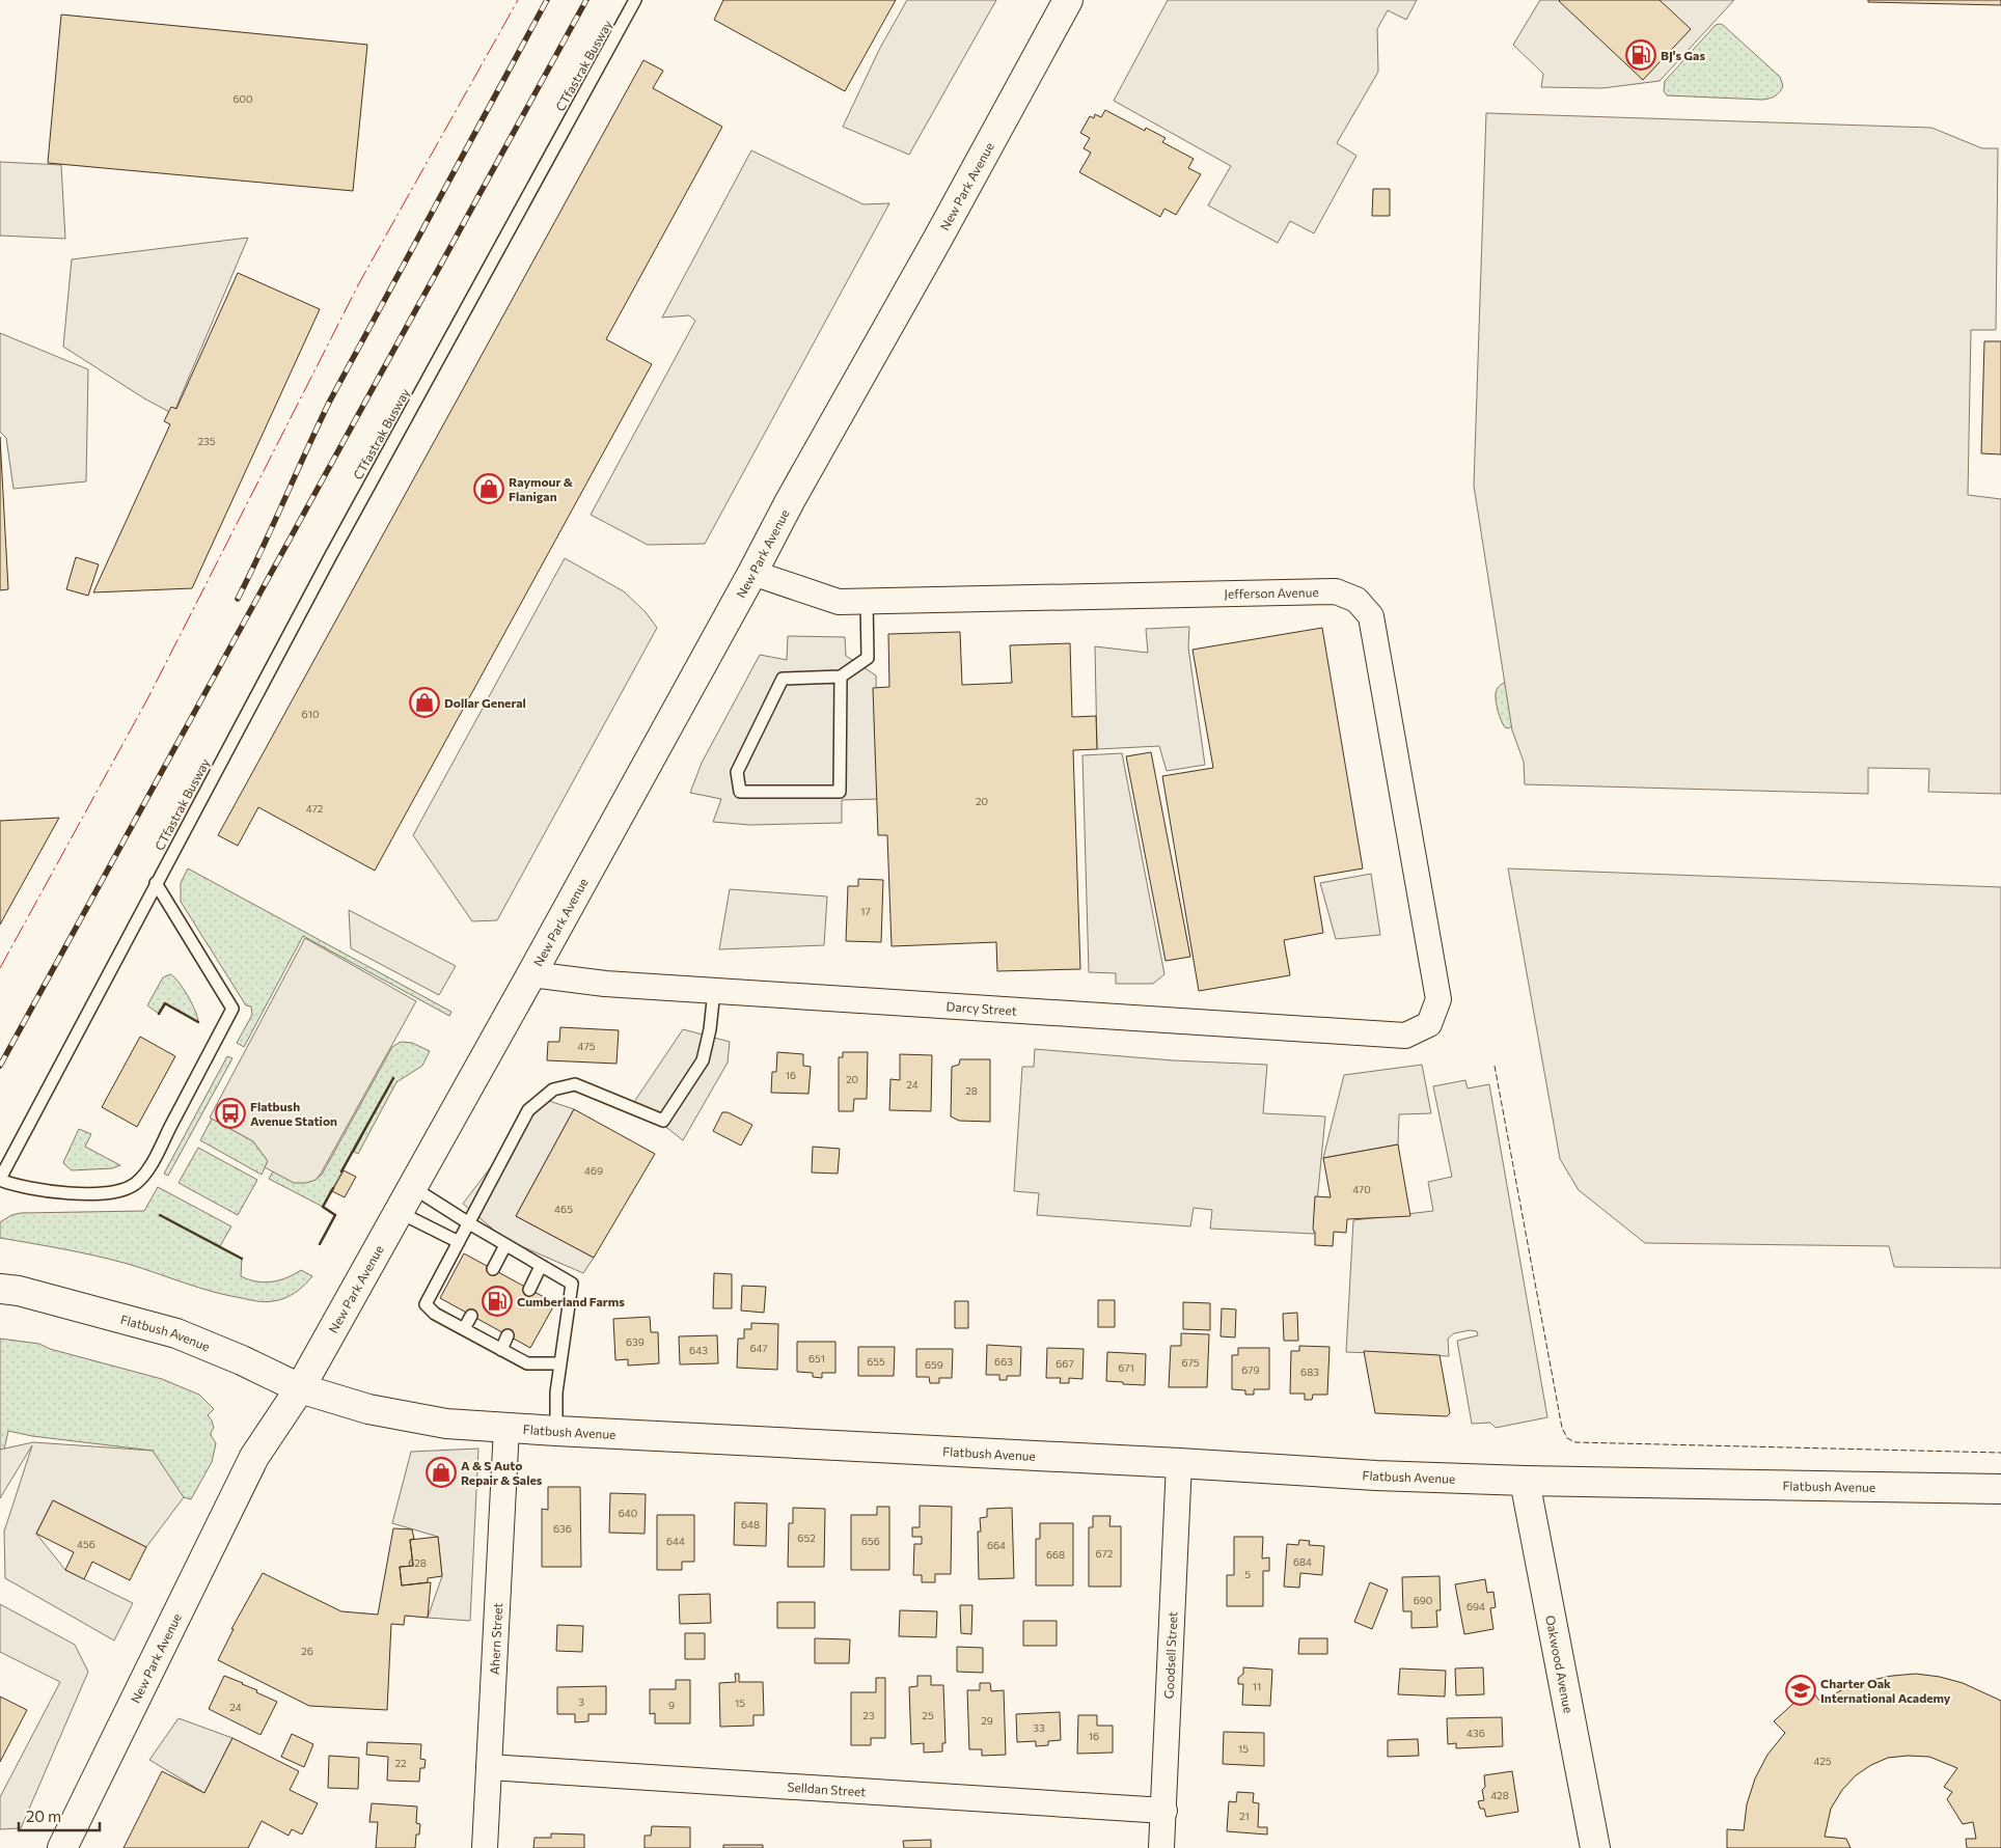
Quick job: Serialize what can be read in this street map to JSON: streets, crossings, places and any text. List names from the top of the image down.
{
  "streets": {
    "street": [
      "New Park Avenue",
      "Jefferson Avenue",
      "Darcy Street",
      "Flatbush Avenue",
      "Ahern Street",
      "Goodsell Street",
      "Oakwood Avenue",
      "Selldan Street"
    ],
    "lane": ["CTfastrak Busway"]
  },
  "crossings": [
    ["New Park Avenue", "Jefferson Avenue"],
    ["New Park Avenue", "Darcy Street"],
    ["New Park Avenue", "Flatbush Avenue"],
    ["Jefferson Avenue", "Darcy Street"],
    ["Flatbush Avenue", "Ahern Street"],
    ["Flatbush Avenue", "Goodsell Street"],
    ["Flatbush Avenue", "Oakwood Avenue"],
    ["Ahern Street", "Selldan Street"],
    ["Goodsell Street", "Selldan Street"]
  ],
  "places": {
    "fuel station": ["BJ's Gas", "Cumberland Farms"],
    "shop": ["Raymour & Flanigan", "Dollar General", "A & S Auto Repair & Sales"],
    "bus stop": ["Flatbush Avenue Station"],
    "school or university": ["Charter Oak International Academy"]
  },
  "house_numbers": [
    "600",
    "235",
    "610",
    "20",
    "472",
    "17",
    "475",
    "16",
    "20",
    "24",
    "28",
    "469",
    "470",
    "465",
    "639",
    "647",
    "643",
    "651",
    "655",
    "663",
    "675",
    "667",
    "659",
    "671",
    "679",
    "683",
    "640",
    "648",
    "636",
    "652",
    "644",
    "656",
    "456",
    "664",
    "672",
    "668",
    "684",
    "628",
    "5",
    "690",
    "694",
    "26",
    "11",
    "3",
    "15",
    "9",
    "24",
    "23",
    "25",
    "29",
    "33",
    "436",
    "16",
    "15",
    "425",
    "22",
    "428",
    "21"
  ],
  "scale_bar": "20 m"
}
